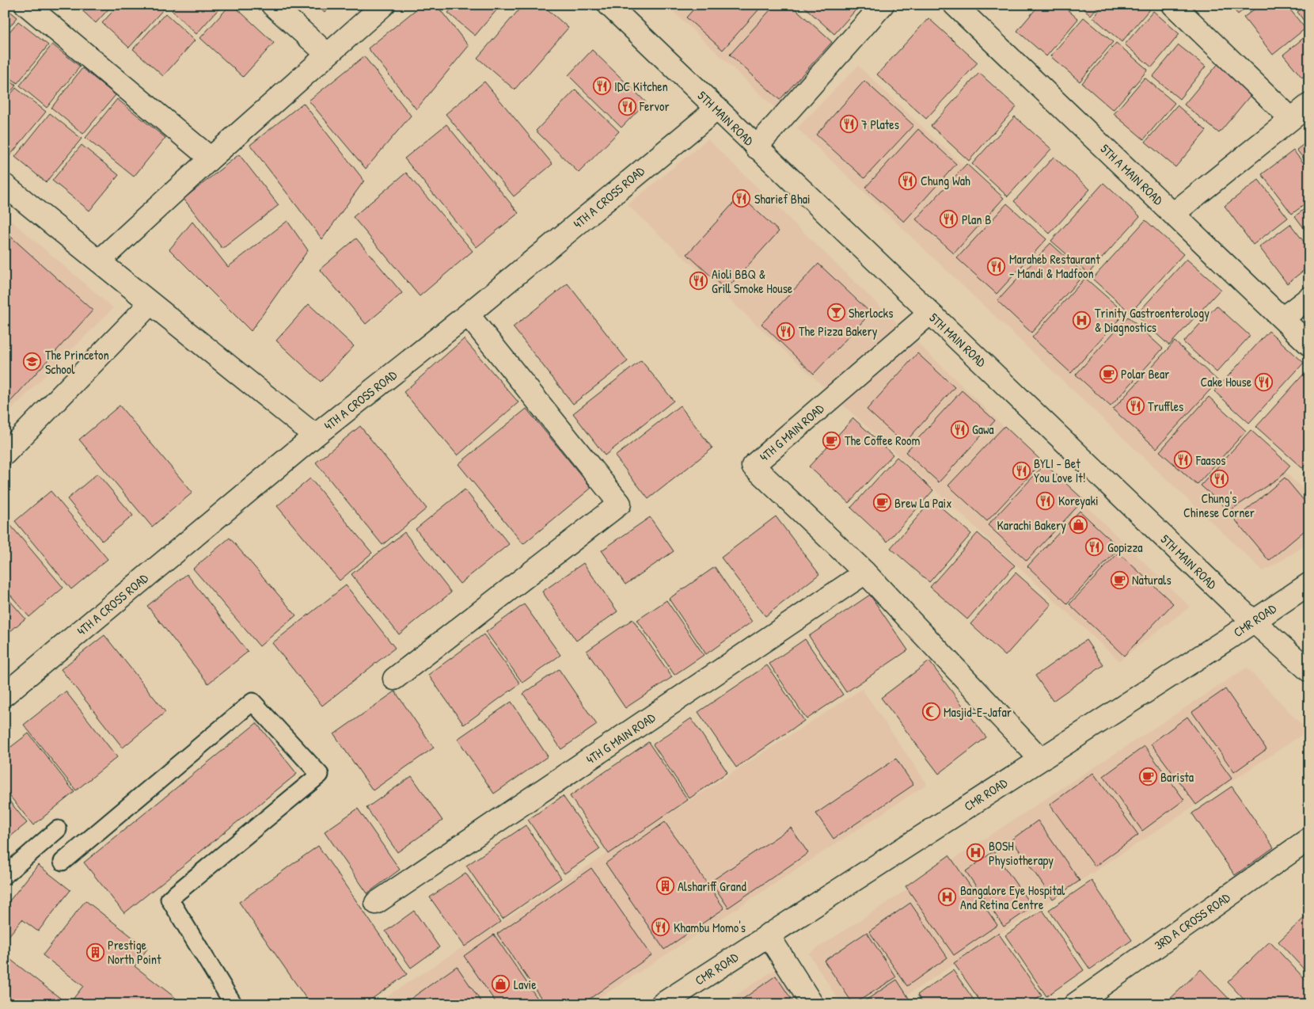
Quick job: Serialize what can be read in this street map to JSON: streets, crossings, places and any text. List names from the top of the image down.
{
  "streets": {
    "street": [
      "5TH MAIN ROAD",
      "5TH A MAIN ROAD",
      "4TH A CROSS ROAD",
      "4TH G MAIN ROAD",
      "CMR ROAD",
      "3RD A CROSS ROAD"
    ]
  },
  "crossings": [
    ["5TH MAIN ROAD", "4TH A CROSS ROAD"],
    ["5TH MAIN ROAD", "4TH G MAIN ROAD"],
    ["5TH MAIN ROAD", "CMR ROAD"],
    ["4TH G MAIN ROAD", "CMR ROAD"]
  ],
  "places": {
    "restaurant": [
      "IDC Kitchen",
      "Fervor",
      "7 Plates",
      "Chung Wah",
      "Sharief Bhai",
      "Plan B",
      "Maraheb Restaurant - Mandi & Madfoon",
      "Aioli BBQ & Grill Smoke House",
      "The Pizza Bakery",
      "Cake House",
      "Truffles",
      "Gawa",
      "Faasos",
      "BYLI - Bet You Love It!",
      "Chung's Chinese Corner",
      "Koreyaki",
      "Gopizza",
      "Khambu Momo's"
    ],
    "bar": ["Sherlocks"],
    "hospital": ["Trinity Gastroenterology & Diagnostics", "BOSH Physiotherapy", "Bangalore Eye Hospital And Retina Centre"],
    "school or university": ["The Princeton School"],
    "cafe": [
      "Polar Bear",
      "The Coffee Room",
      "Brew La Paix",
      "Naturals",
      "Barista"
    ],
    "shop": ["Karachi Bakery", "Lavie"],
    "mosque": ["Masjid-E-Jafar"],
    "building": ["Alshariff Grand", "Prestige North Point"]
  }
}
